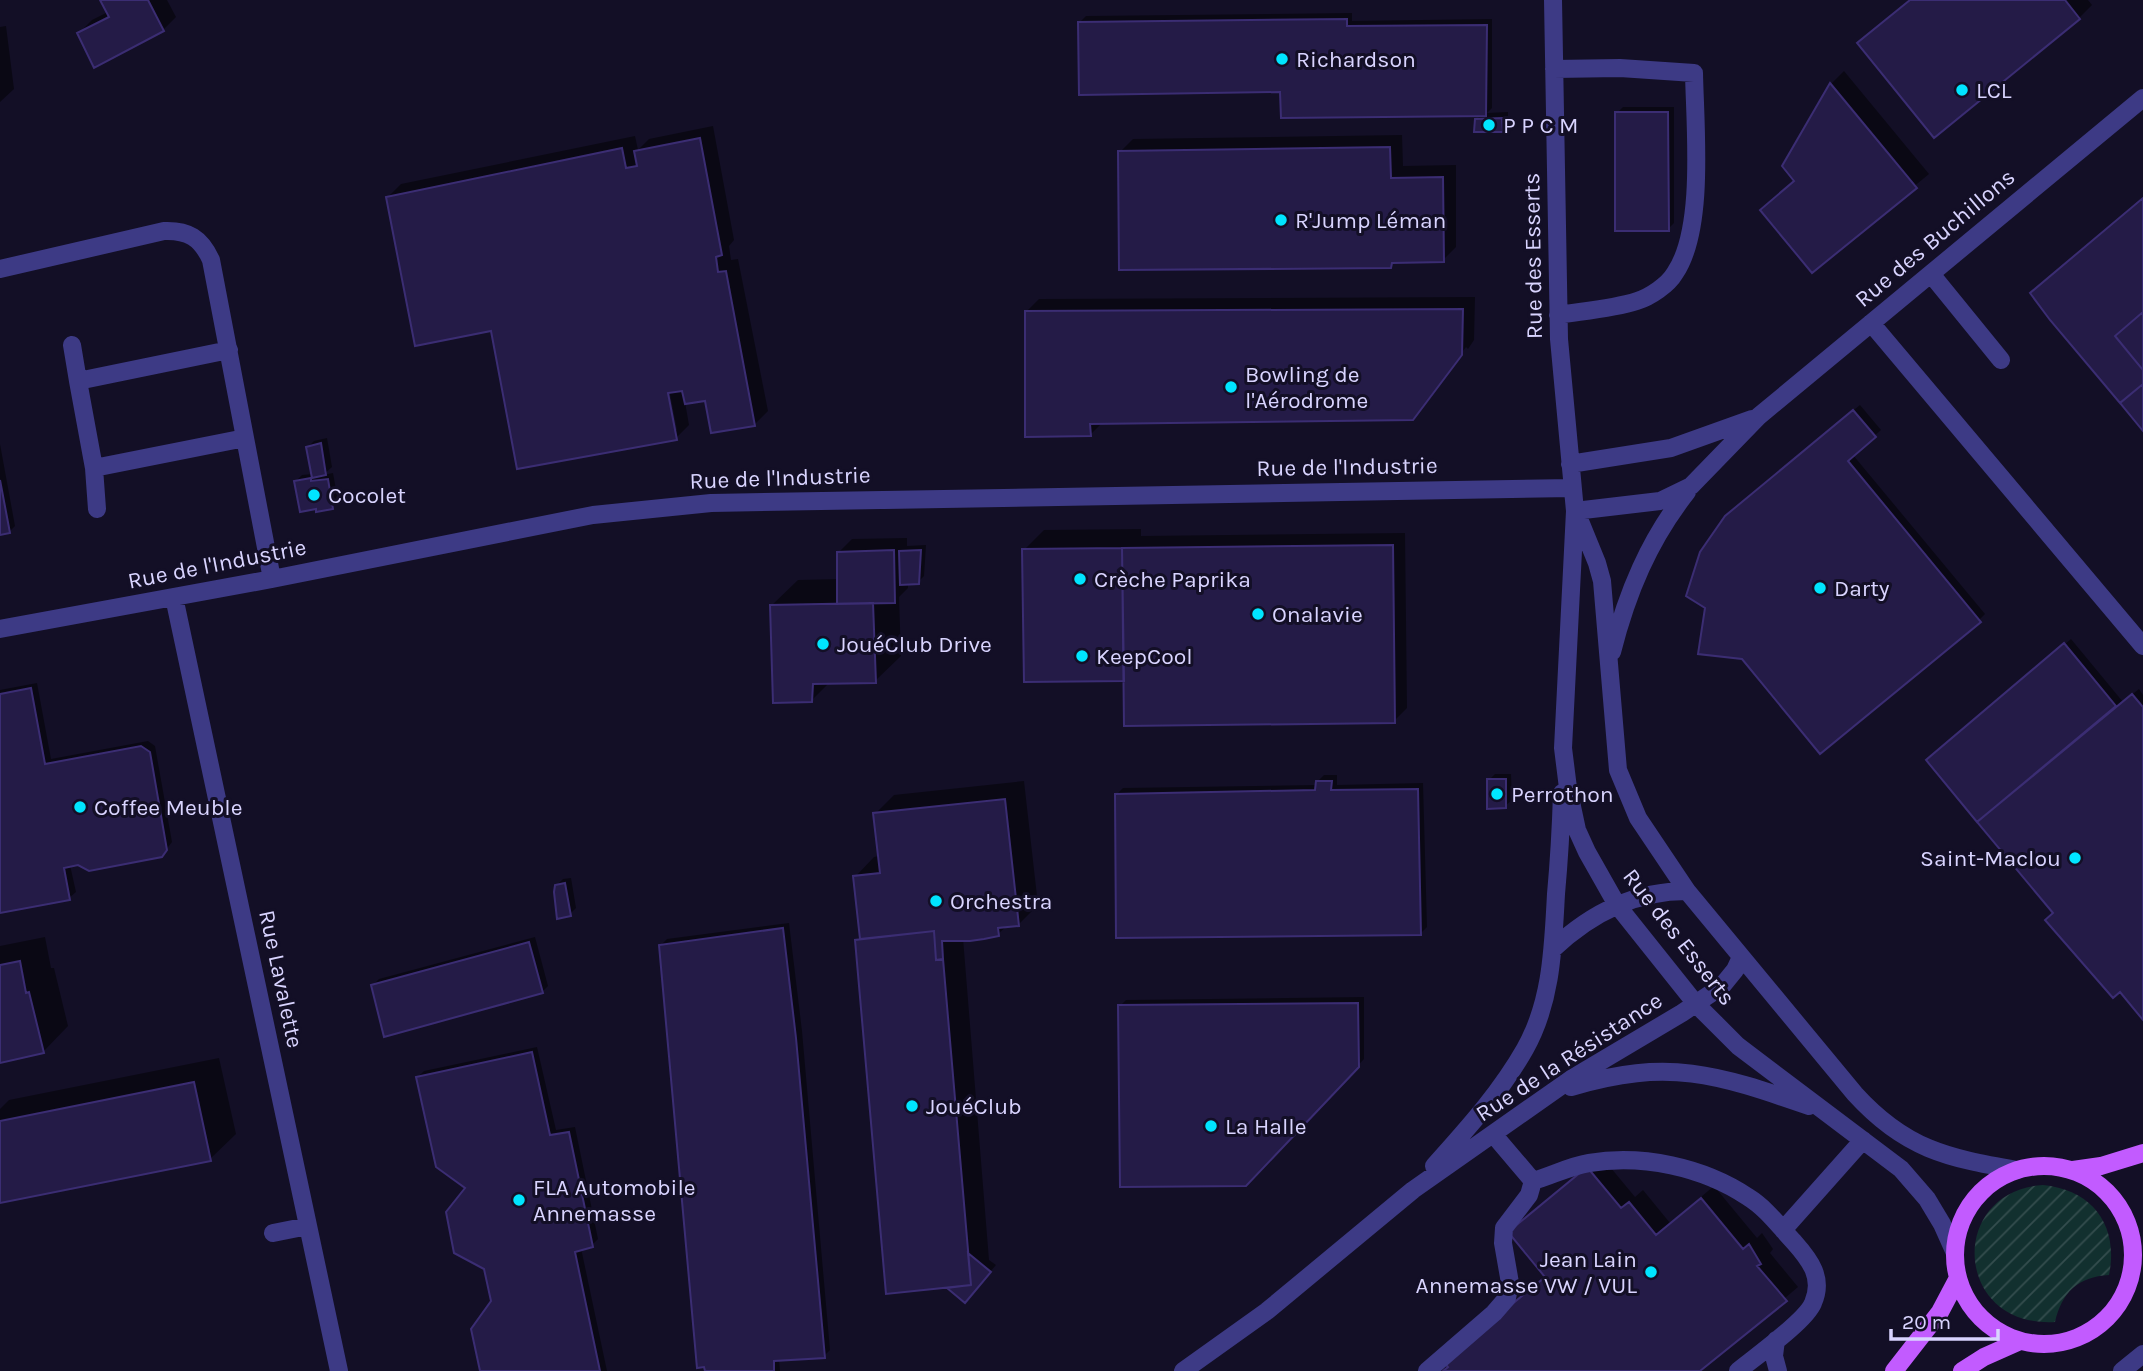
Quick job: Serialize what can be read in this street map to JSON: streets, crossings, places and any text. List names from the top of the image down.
{
  "streets": {
    "street": [
      "Rue des Buchillons",
      "Rue des Esserts",
      "Rue de l'Industrie",
      "Rue Lavalette",
      "Rue de la Résistance"
    ]
  },
  "crossings": [
    ["Rue des Buchillons", "Rue des Esserts"],
    ["Rue des Esserts", "Rue de l'Industrie"],
    ["Rue des Esserts", "Rue de la Résistance"],
    ["Rue de l'Industrie", "Rue Lavalette"]
  ],
  "places": [
    "Richardson",
    "LCL",
    "P P C M",
    "R'Jump Léman",
    "Bowling de l'Aérodrome",
    "Cocolet",
    "Crèche Paprika",
    "Darty",
    "Onalavie",
    "JouéClub Drive",
    "KeepCool",
    "Perrothon",
    "Coffee Meuble",
    "Saint-Maclou",
    "Orchestra",
    "JouéClub",
    "La Halle",
    "FLA Automobile Annemasse",
    "Jean Lain Annemasse VW / VUL"
  ],
  "scale_bar": "20 m"
}
